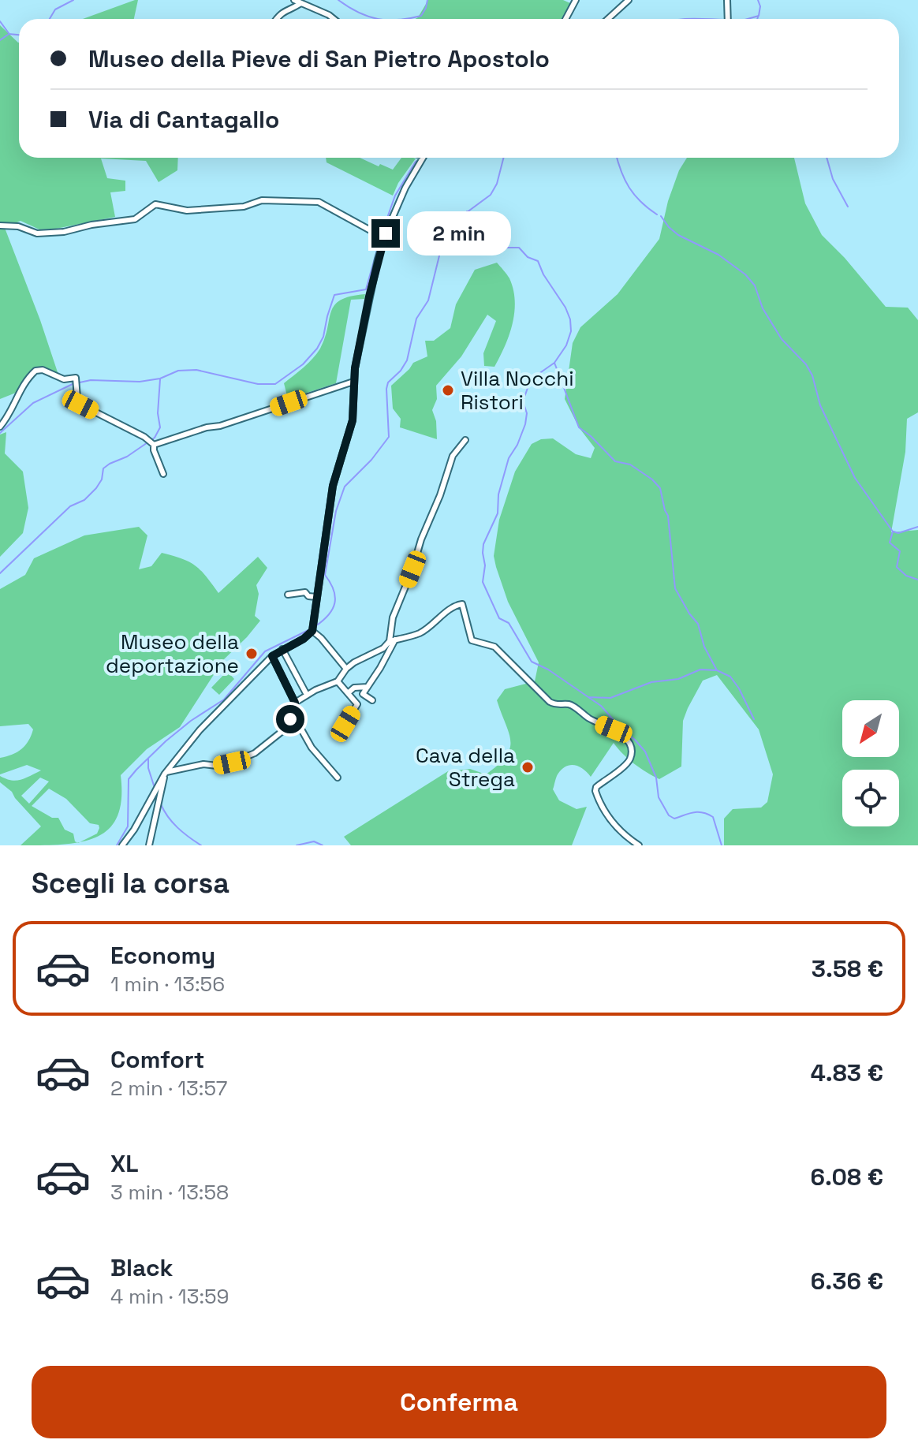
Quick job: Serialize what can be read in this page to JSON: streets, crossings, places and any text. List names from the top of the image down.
{
  "places": ["Villa Nocchi Ristori", "Museo della deportazione", "Cava della Strega"],
  "north": "bottom left",
  "page": {
    "banner": ["Museo della Pieve di San Pietro Apostolo", "Via di Cantagallo"],
    "bubble": "2 min",
    "heading": "Scegli la corsa",
    "list": [
      {
        "name": "Economy",
        "note": "1 min · 13:56",
        "value": "3.58 €"
      },
      {
        "name": "Comfort",
        "note": "2 min · 13:57",
        "value": "4.83 €"
      },
      {
        "name": "XL",
        "note": "3 min · 13:58",
        "value": "6.08 €"
      },
      {
        "name": "Black",
        "note": "4 min · 13:59",
        "value": "6.36 €"
      }
    ],
    "buttons": "Conferma"
  }
}
